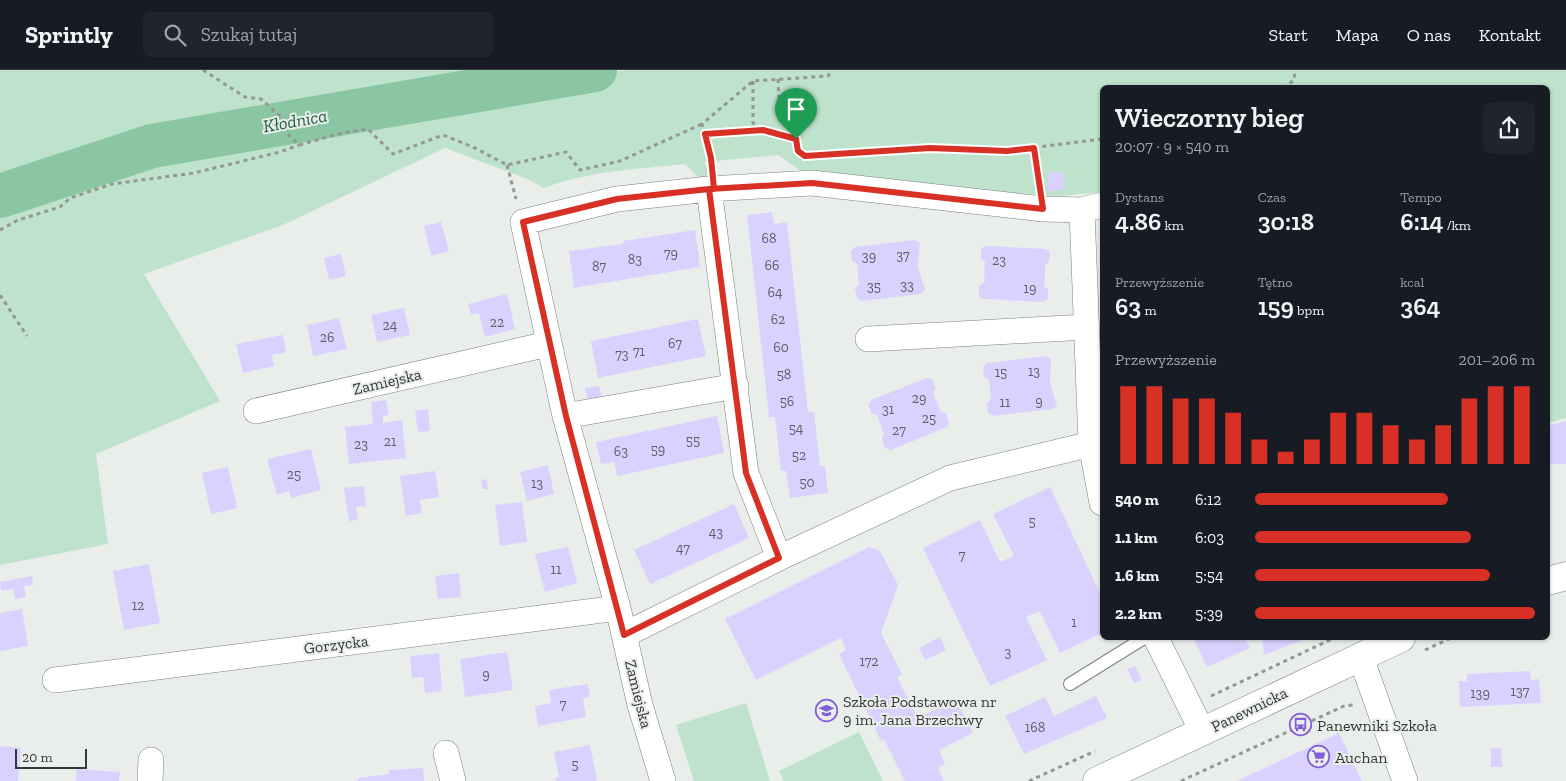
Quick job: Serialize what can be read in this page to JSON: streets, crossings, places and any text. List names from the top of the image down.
{
  "streets": {
    "street": ["Zamiejska", "Gorzycka", "Panewnicka"]
  },
  "crossings": [
    ["Zamiejska", "Gorzycka"]
  ],
  "water": ["Kłodnica"],
  "places": {
    "school or university": ["Szkoła Podstawowa nr 9 im. Jana Brzechwy"],
    "bus stop": ["Panewniki Szkoła"],
    "supermarket": ["Auchan"]
  },
  "house_numbers": [
    "68",
    "79",
    "37",
    "39",
    "83",
    "23",
    "66",
    "87",
    "33",
    "35",
    "19",
    "64",
    "62",
    "22",
    "24",
    "26",
    "67",
    "60",
    "71",
    "73",
    "13",
    "15",
    "58",
    "29",
    "56",
    "9",
    "11",
    "31",
    "25",
    "54",
    "27",
    "55",
    "21",
    "23",
    "59",
    "63",
    "52",
    "25",
    "50",
    "13",
    "5",
    "43",
    "47",
    "7",
    "11",
    "12",
    "1",
    "3",
    "172",
    "9",
    "137",
    "139",
    "7",
    "168",
    "5"
  ],
  "scale_bar": "20 m",
  "page": {
    "header": "Sprintly",
    "search": "Szukaj tutaj",
    "nav": [
      "Start",
      "Mapa",
      "O nas",
      "Kontakt"
    ],
    "heading": ["Wieczorny bieg", "20:07 · 9 × 540 m"],
    "stats": [
      ["Dystans", "4.86 km"],
      ["Czas", "30:18"],
      ["Tempo", "6:14 /km"],
      ["Przewyższenie", "63 m"],
      ["Tętno", "159 bpm"],
      ["kcal", "364"]
    ],
    "chart": ["Przewyższenie", "201–206 m"],
    "list": [
      {
        "name": "540 m",
        "note": "6:12"
      },
      {
        "name": "1.1 km",
        "note": "6:03"
      },
      {
        "name": "1.6 km",
        "note": "5:54"
      },
      {
        "name": "2.2 km",
        "note": "5:39"
      }
    ],
    "scale": "20 m"
  }
}
